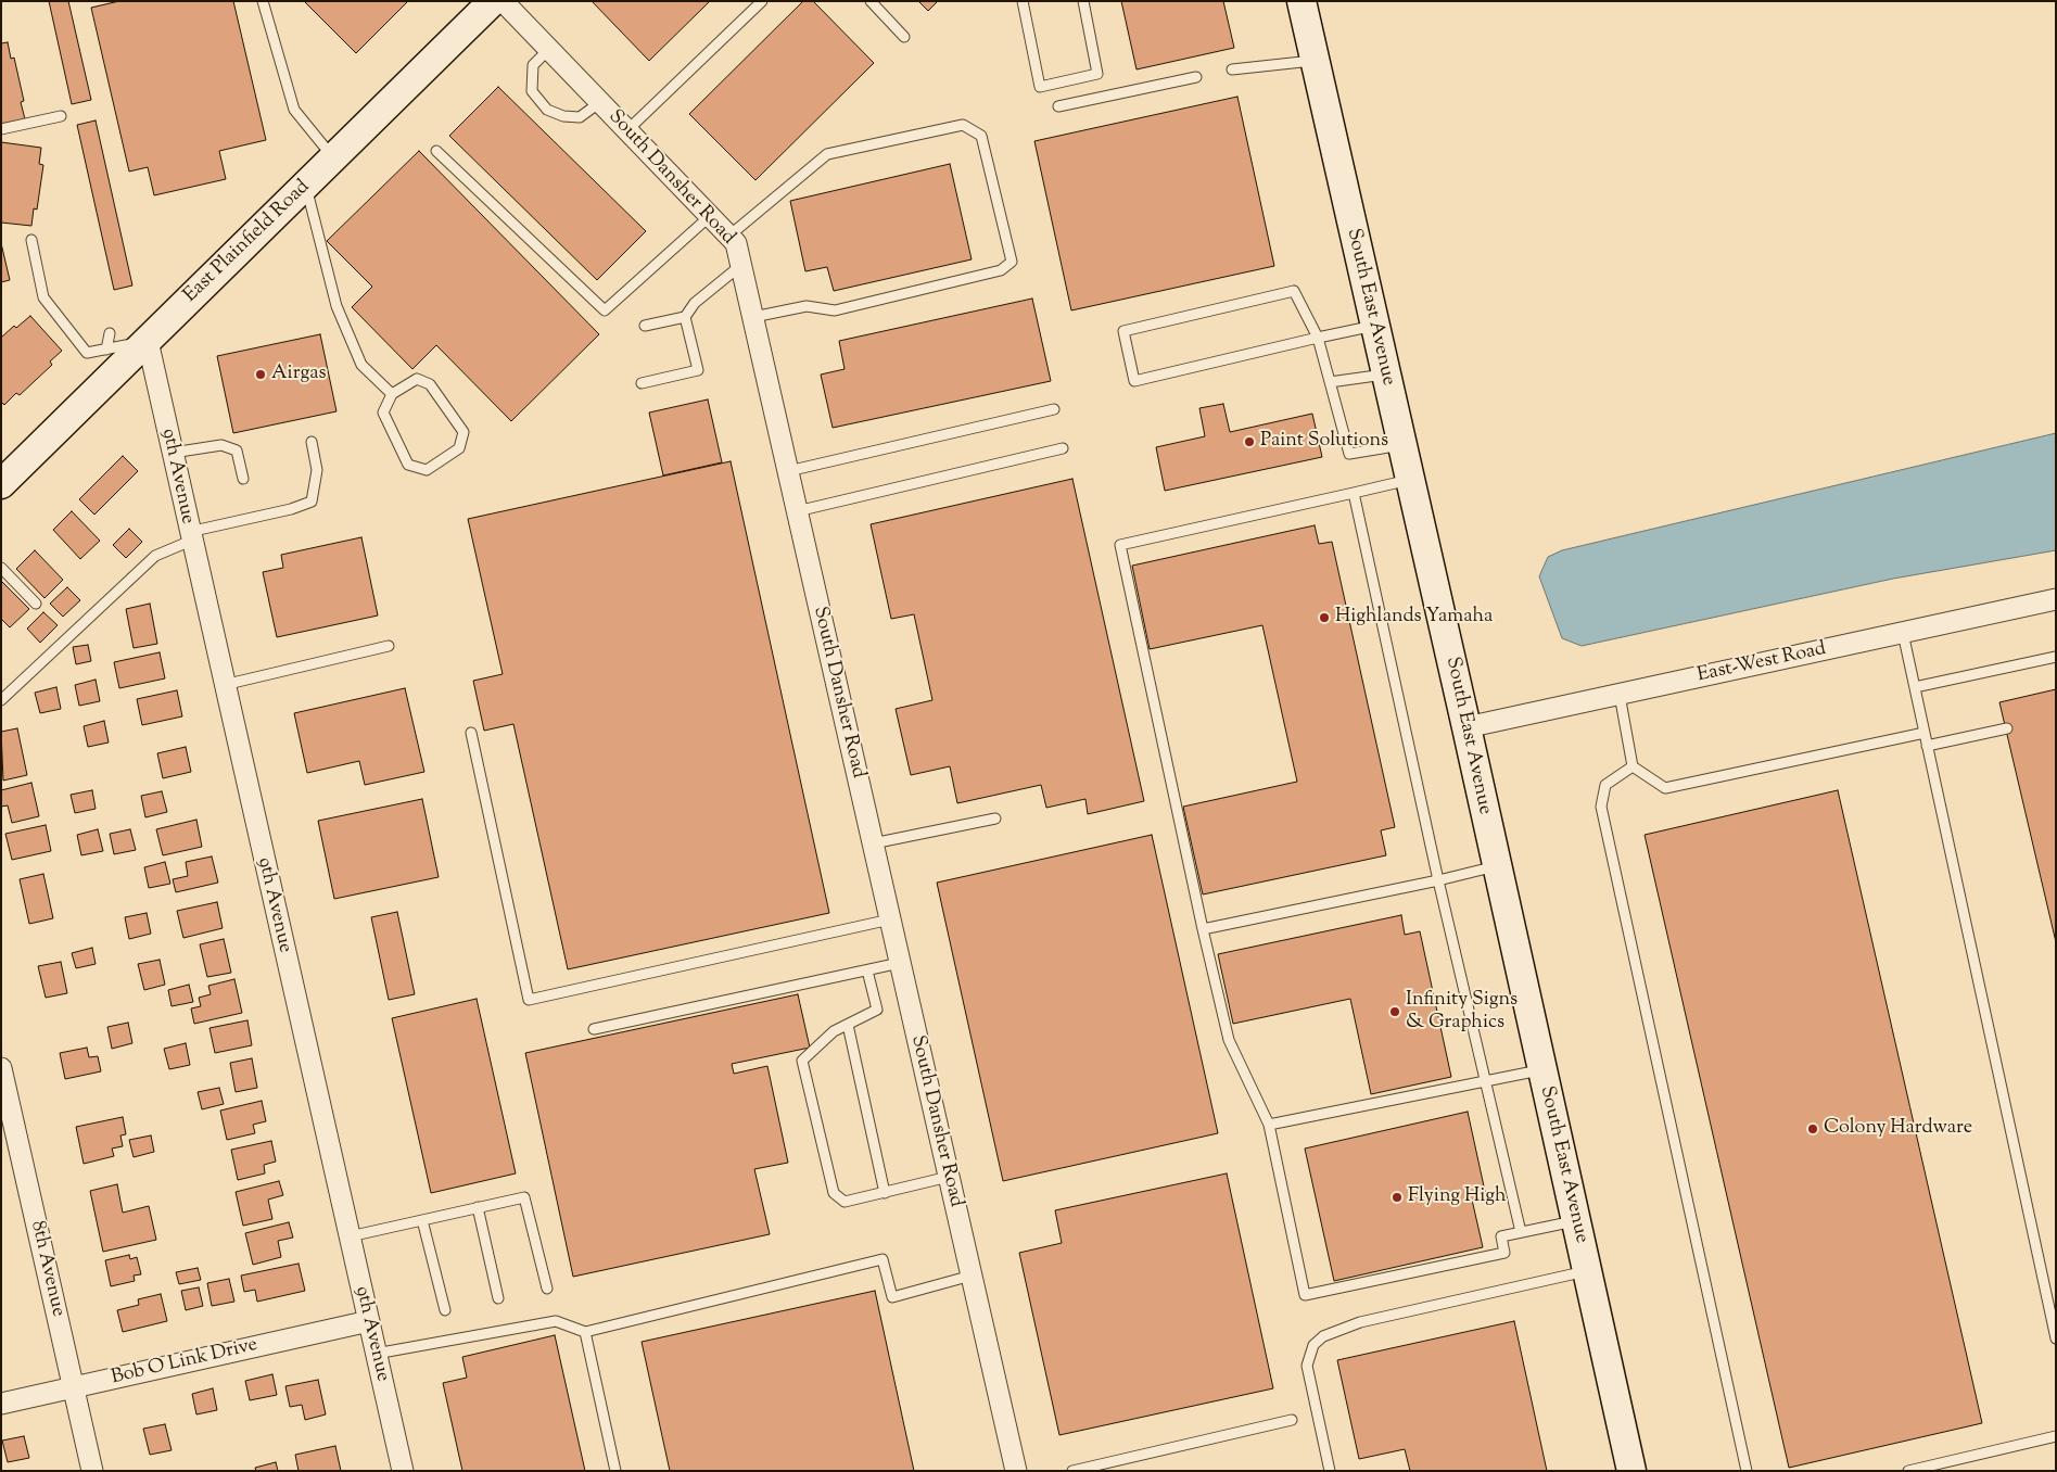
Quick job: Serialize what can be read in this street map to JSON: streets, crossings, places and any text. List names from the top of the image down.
{
  "streets": {
    "main road": ["East Plainfield Road", "South East Avenue"],
    "street": [
      "South Dansher Road",
      "9th Avenue",
      "East-West Road",
      "8th Avenue",
      "Bob O Link Drive"
    ]
  },
  "crossings": [
    ["East Plainfield Road", "9th Avenue"],
    ["South East Avenue", "East-West Road"],
    ["9th Avenue", "Bob O Link Drive"],
    ["8th Avenue", "Bob O Link Drive"]
  ],
  "places": [
    "Airgas",
    "Paint Solutions",
    "Highlands Yamaha",
    "Infinity Signs & Graphics",
    "Colony Hardware",
    "Flying High"
  ]
}
